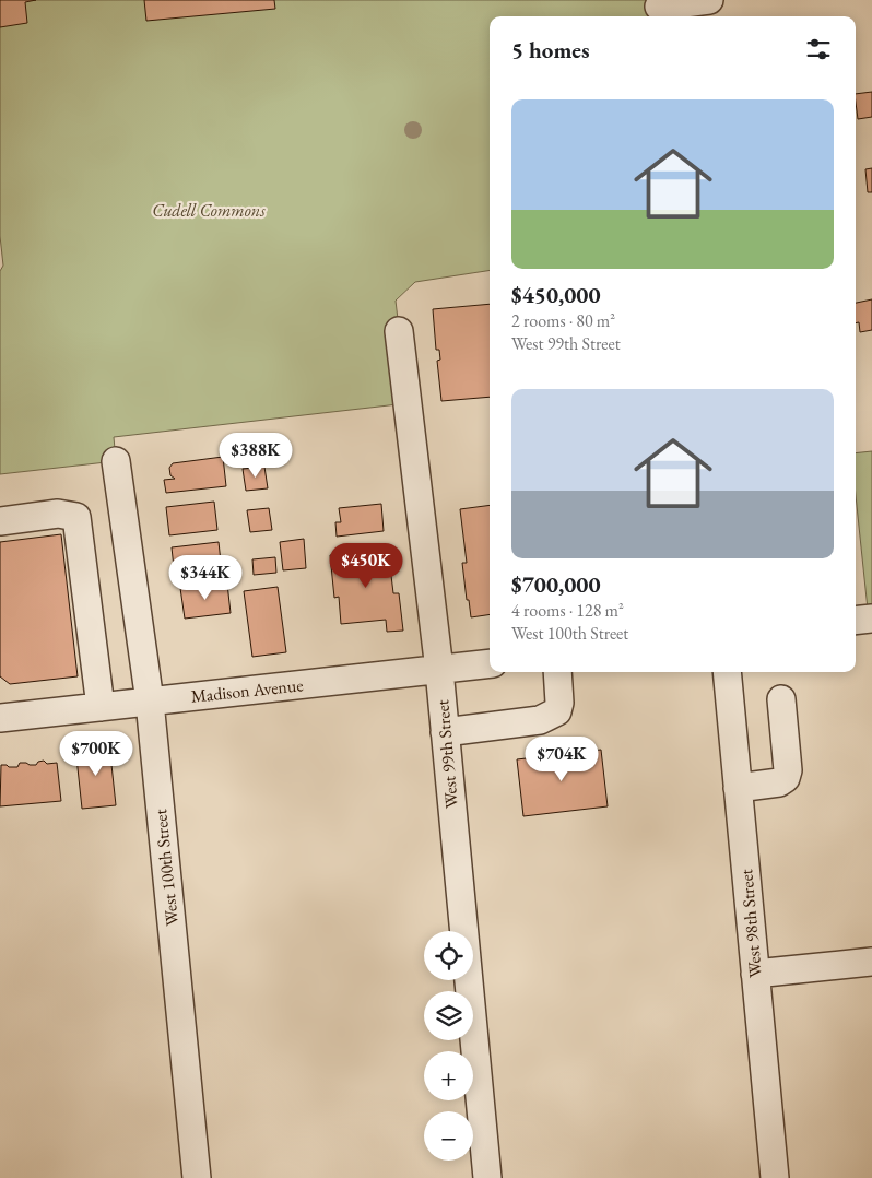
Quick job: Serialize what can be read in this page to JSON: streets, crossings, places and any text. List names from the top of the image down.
{
  "streets": {
    "street": [
      "Madison Avenue",
      "West 99th Street",
      "West 100th Street",
      "West 98th Street"
    ]
  },
  "crossings": [
    ["Madison Avenue", "West 99th Street"],
    ["Madison Avenue", "West 100th Street"]
  ],
  "parks": ["Cudell Commons"],
  "page": {
    "heading": "5 homes",
    "list": [
      {
        "name": "$450,000",
        "note": "2 rooms · 80 m² · West 99th Street"
      },
      {
        "name": "$700,000",
        "note": "4 rooms · 128 m² · West 100th Street"
      }
    ],
    "price": [
      "$388K",
      "$450K",
      "$344K",
      "$700K",
      "$704K"
    ],
    "map_buttons": ["+", "−"]
  }
}
